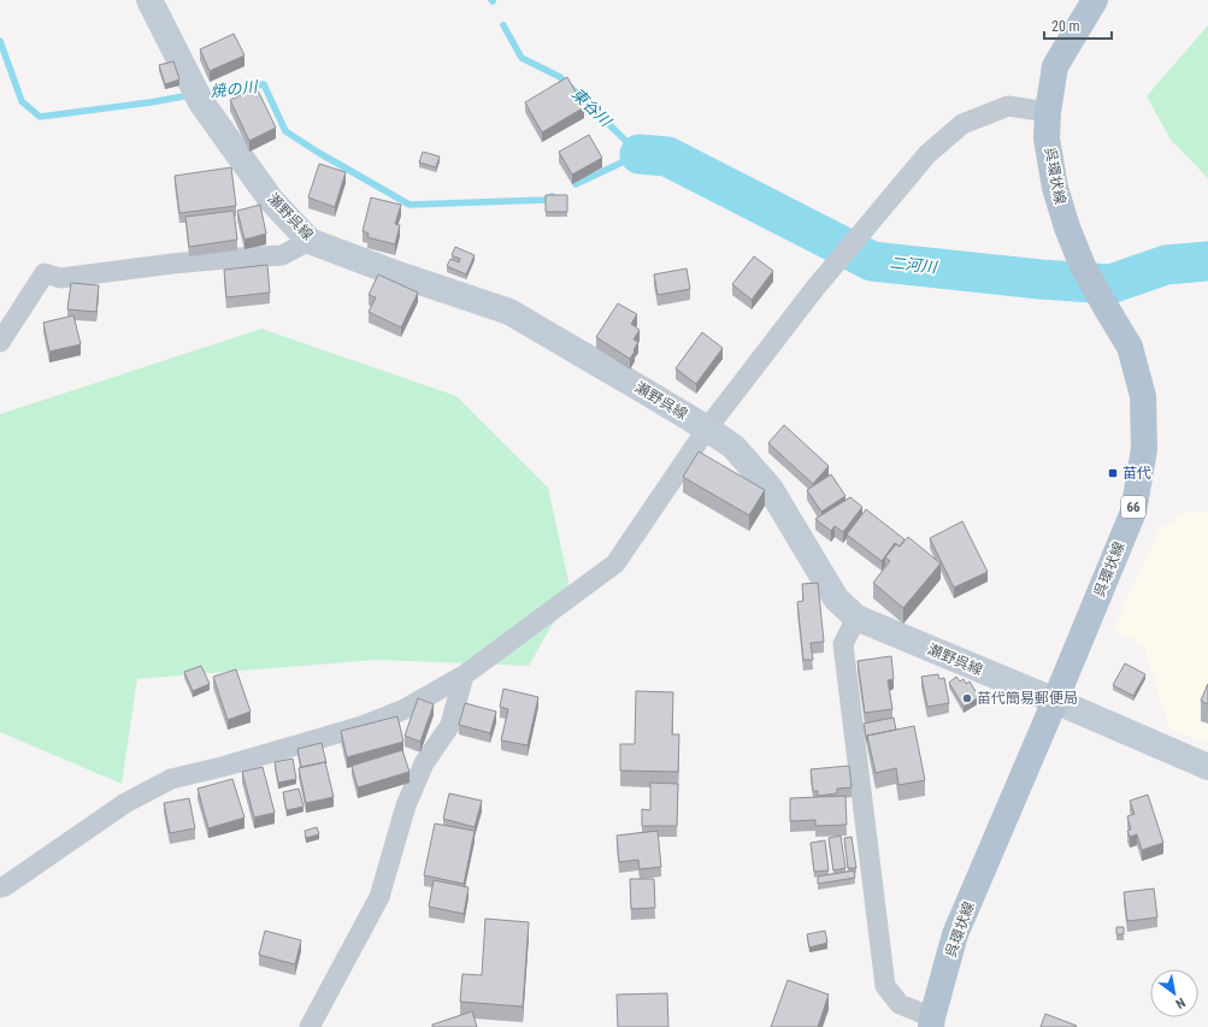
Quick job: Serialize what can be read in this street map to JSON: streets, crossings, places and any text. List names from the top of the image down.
{
  "streets": {
    "main road": ["呉環状線", "瀬野呉線", "66"]
  },
  "crossings": [
    ["呉環状線", "瀬野呉線"]
  ],
  "water": ["焼の川", "東谷川", "二河川"],
  "places": {
    "transit": ["苗代"],
    "other": ["苗代簡易郵便局"]
  },
  "scale_bar": "20 m",
  "north": "bottom right"
}
